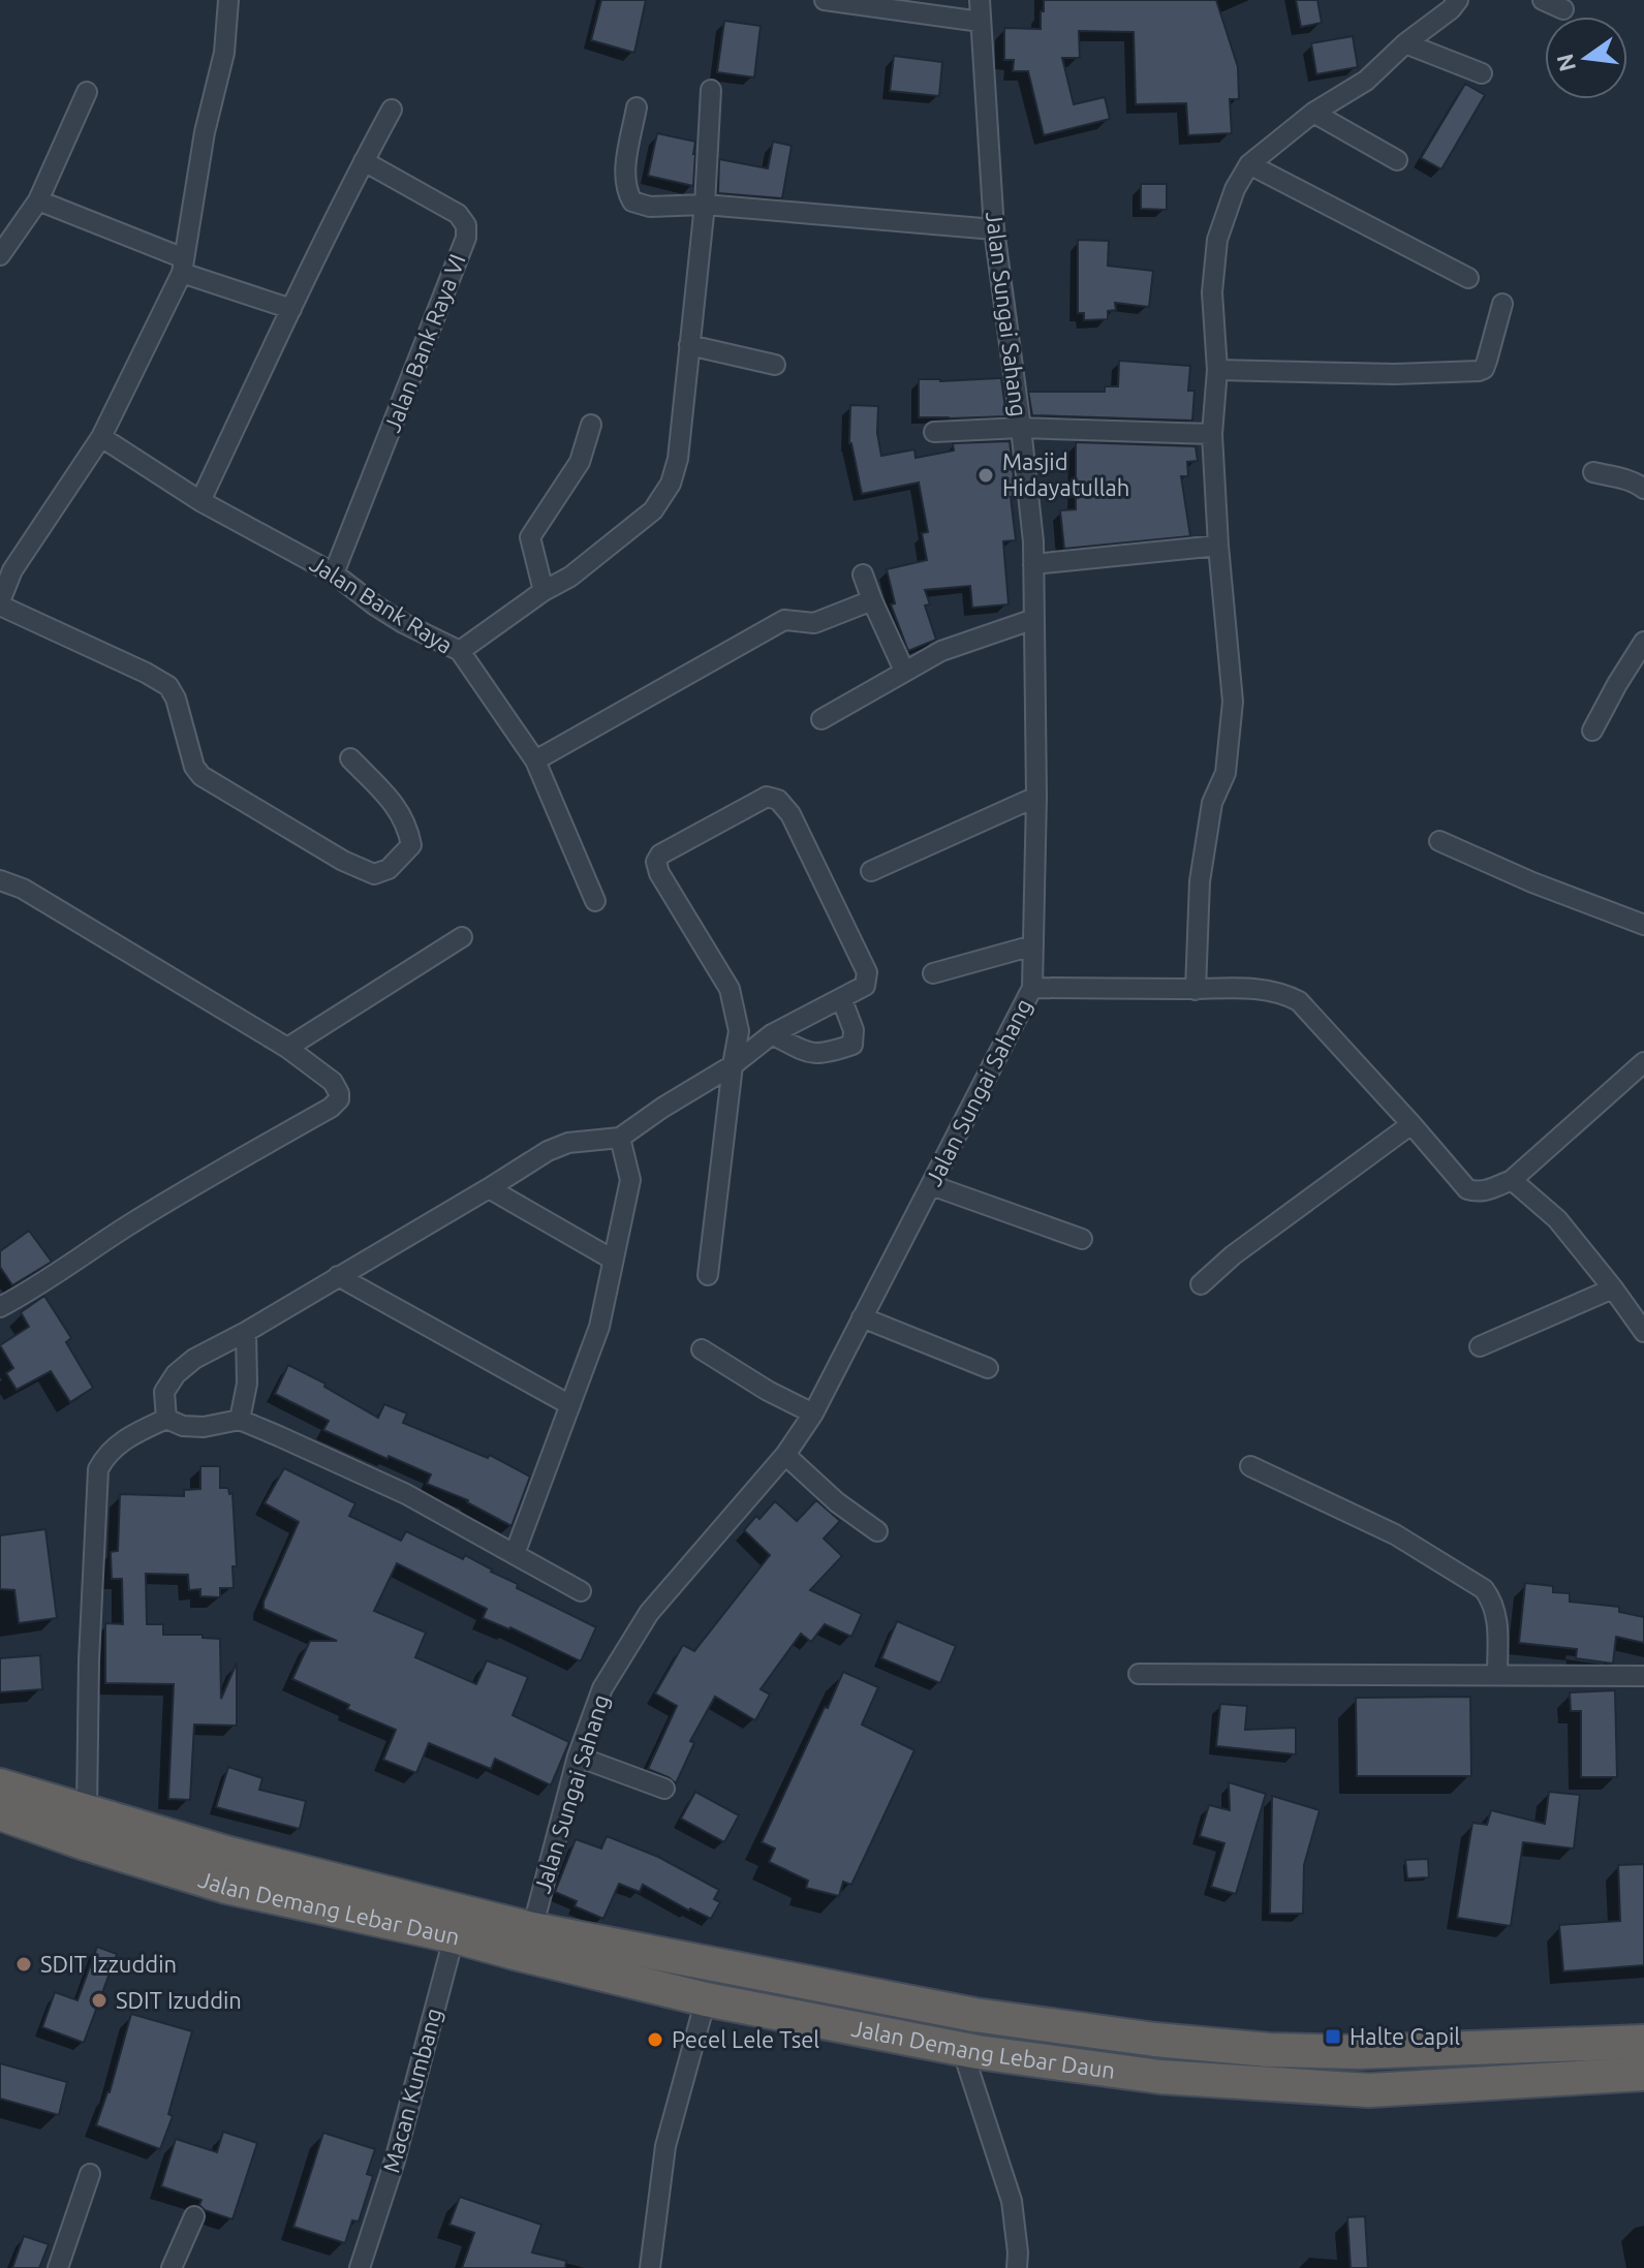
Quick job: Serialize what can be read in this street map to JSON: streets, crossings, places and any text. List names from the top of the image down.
{
  "streets": {
    "highway": ["Jalan Demang Lebar Daun"],
    "street": [
      "Jalan Sungai Sahang",
      "Jalan Bank Raya VI",
      "Jalan Bank Raya",
      "Macan Kumbang"
    ]
  },
  "crossings": [
    ["Jalan Sungai Sahang", "Jalan Demang Lebar Daun"],
    ["Jalan Bank Raya VI", "Jalan Bank Raya"],
    ["Jalan Demang Lebar Daun", "Macan Kumbang"]
  ],
  "places": {
    "other": [
      "Masjid Hidayatullah",
      "SDIT Izzuddin",
      "SDIT Izuddin",
      "Pecel Lele Tsel"
    ],
    "transit": ["Halte Capil"]
  },
  "north": "left"
}
